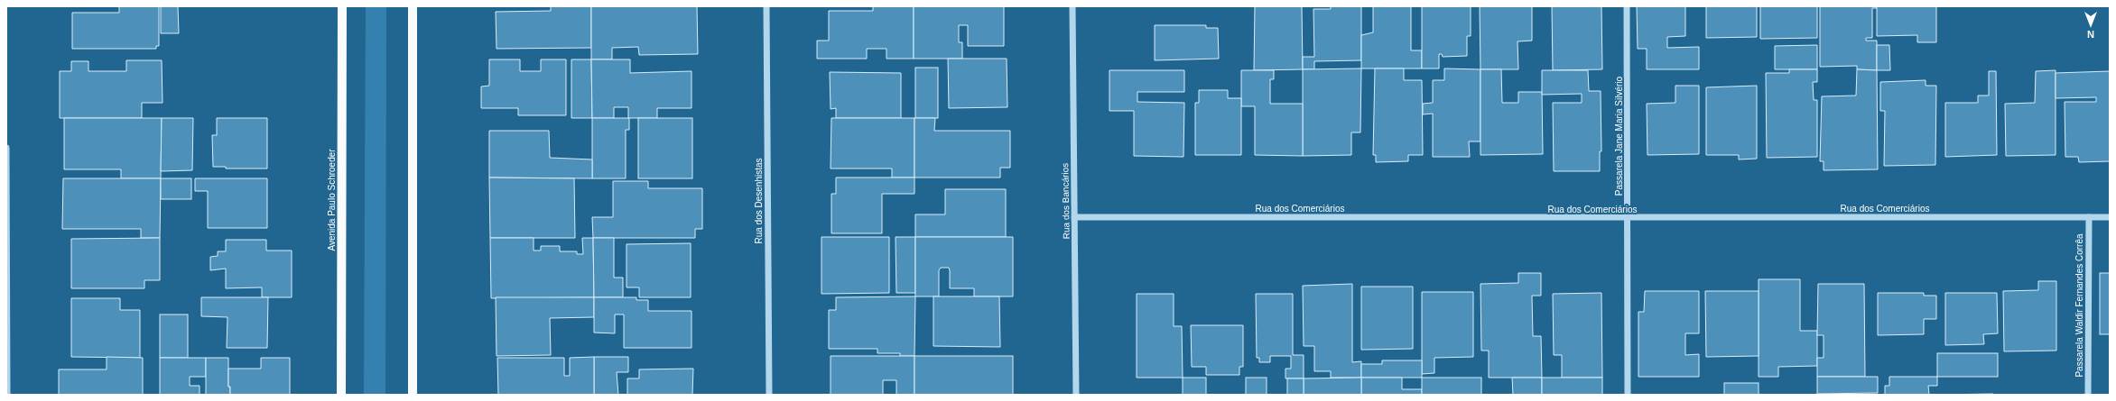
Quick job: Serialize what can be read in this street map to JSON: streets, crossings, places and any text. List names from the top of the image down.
{
  "streets": {
    "main road": ["Avenida Paulo Schroeder"],
    "street": [
      "Passarela Jane Maria Silvério",
      "Rua dos Desenhistas",
      "Rua dos Bancários",
      "Rua dos Comerciários",
      "Passarela Waldir Fernandes Corrêa"
    ]
  },
  "crossings": [
    ["Passarela Jane Maria Silvério", "Rua dos Comerciários"],
    ["Rua dos Bancários", "Rua dos Comerciários"],
    ["Rua dos Comerciários", "Passarela Waldir Fernandes Corrêa"]
  ],
  "north": "bottom"
}
